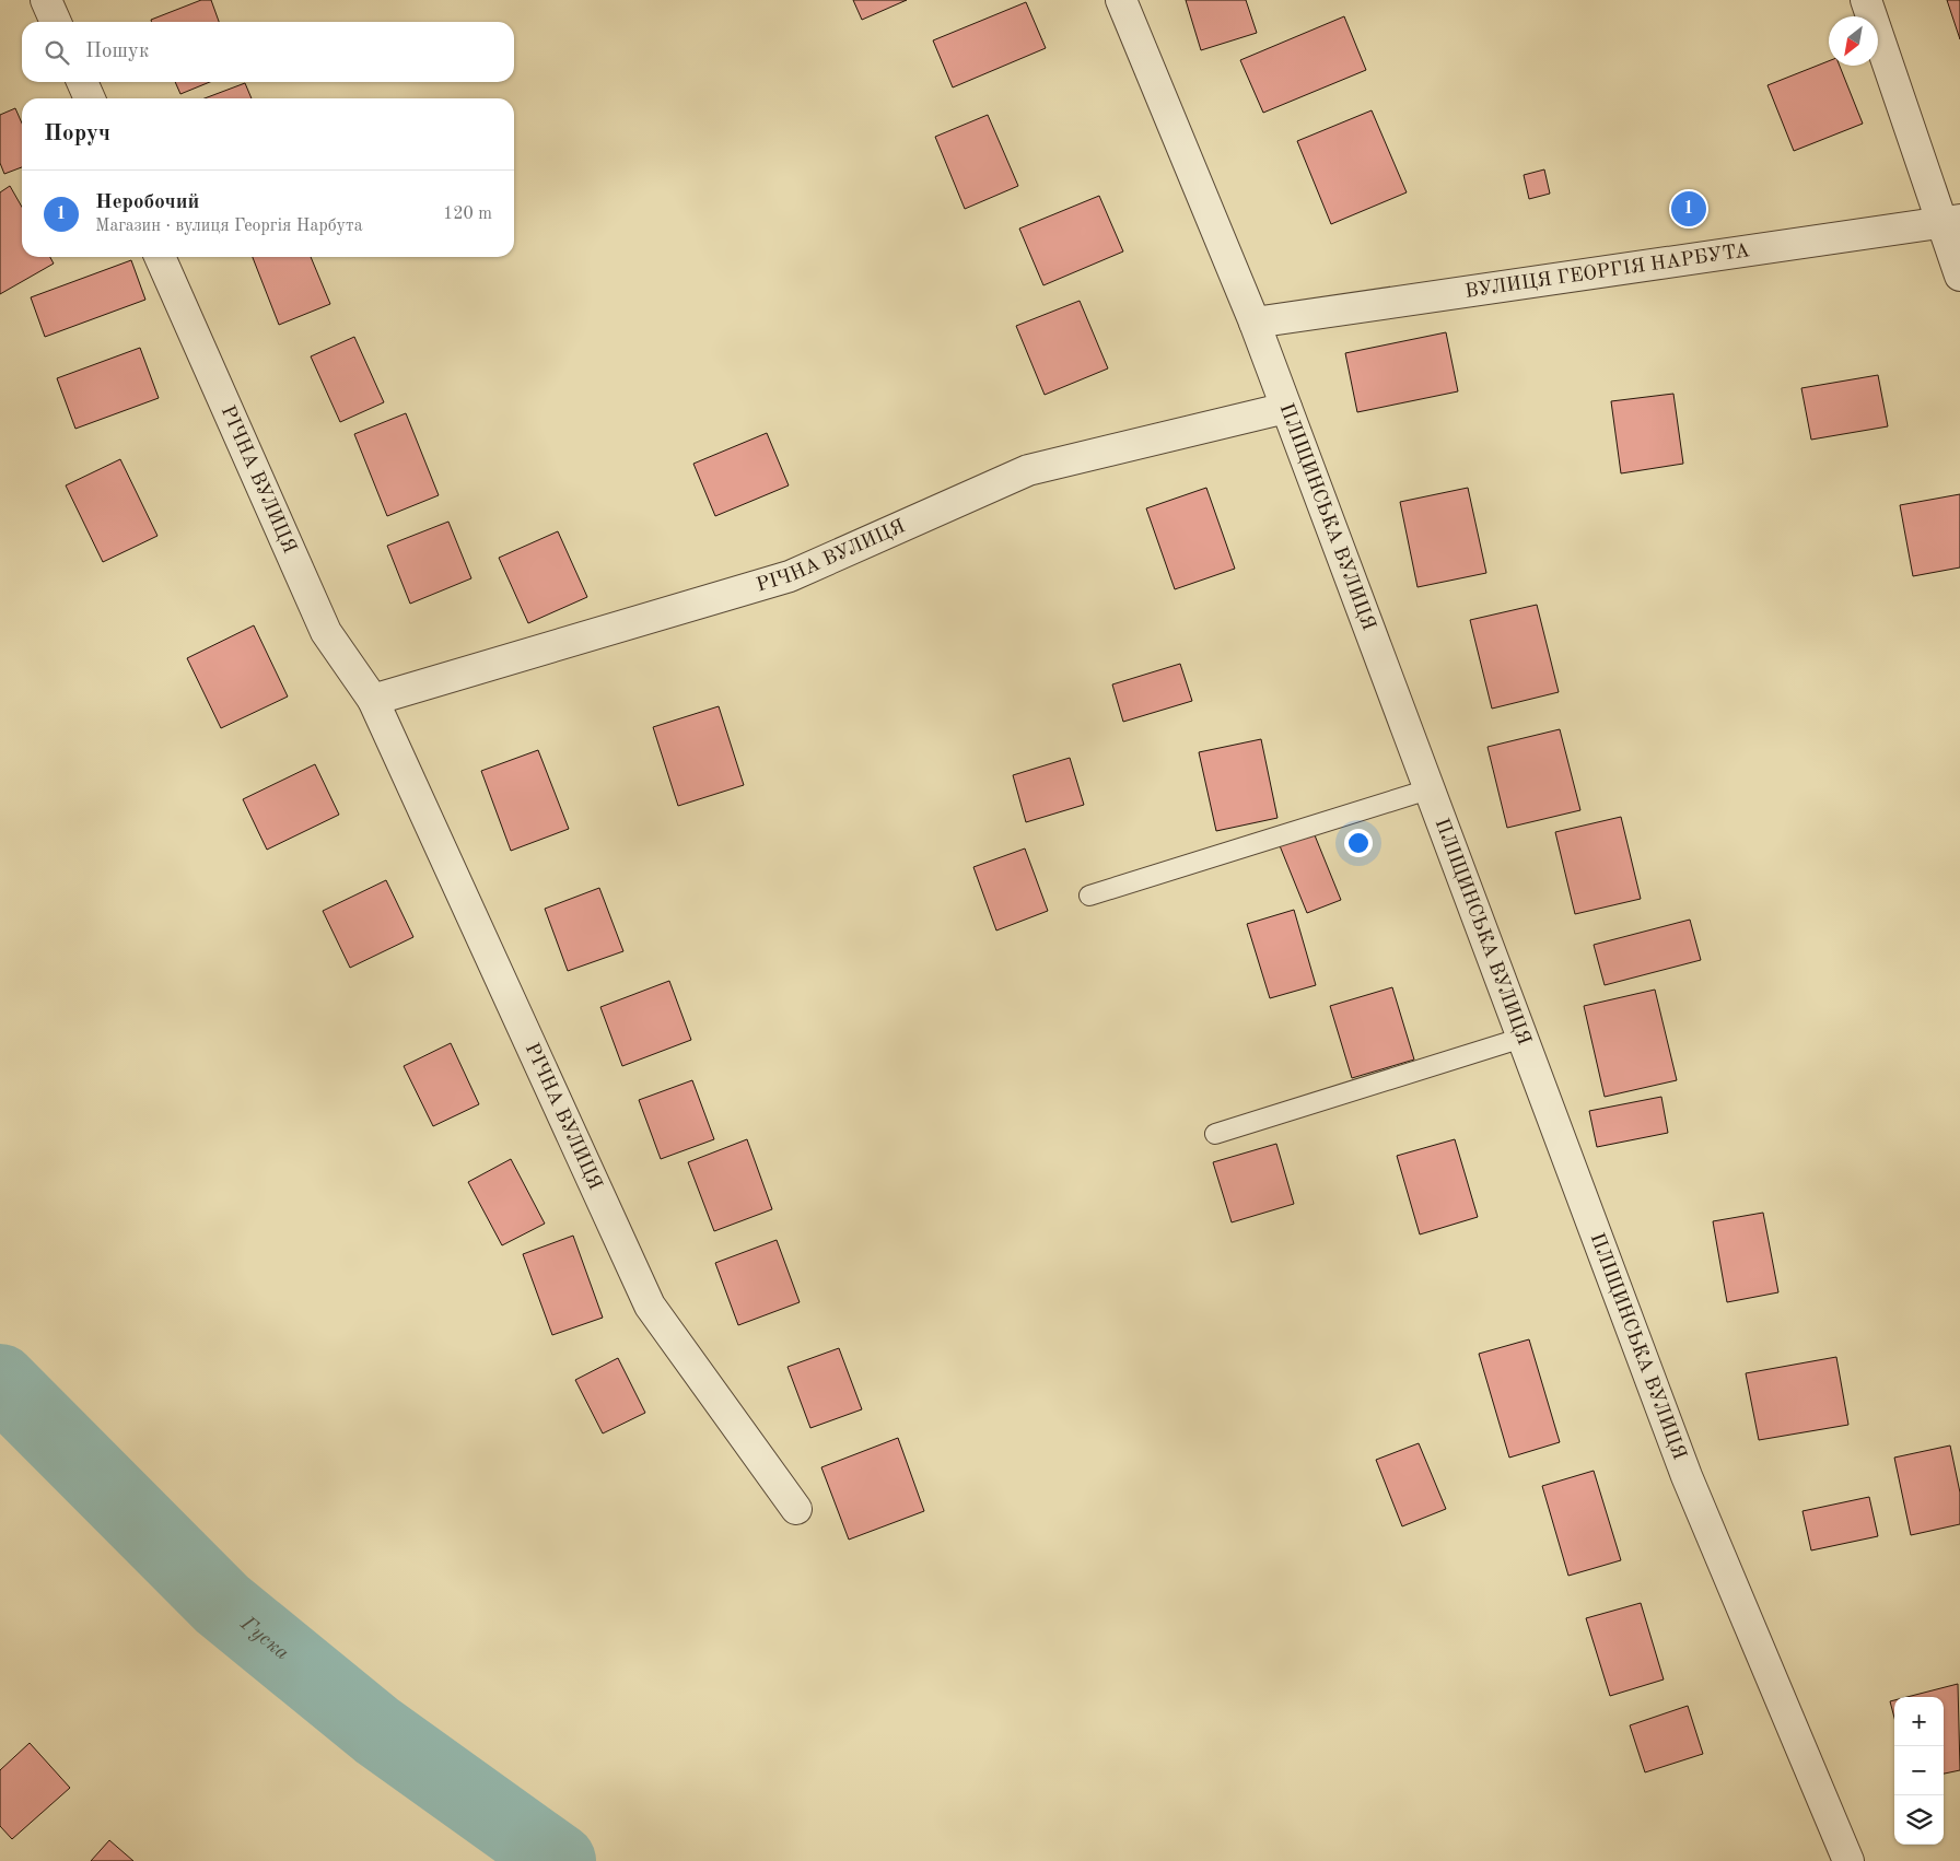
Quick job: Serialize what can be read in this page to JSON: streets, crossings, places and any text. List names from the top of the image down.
{
  "streets": {
    "street": ["ВУЛИЦЯ ГЕОРГІЯ НАРБУТА", "РІЧНА ВУЛИЦЯ", "ПЛІЩИНСЬКА ВУЛИЦЯ"]
  },
  "crossings": [
    ["ВУЛИЦЯ ГЕОРГІЯ НАРБУТА", "ПЛІЩИНСЬКА ВУЛИЦЯ"],
    ["РІЧНА ВУЛИЦЯ", "ПЛІЩИНСЬКА ВУЛИЦЯ"]
  ],
  "water": ["Гуска"],
  "north": "bottom left",
  "page": {
    "search": "Пошук",
    "heading": "Поруч",
    "list": [
      {
        "mark": "1",
        "name": "Неробочий",
        "note": "Магазин · вулиця Георгія Нарбута",
        "value": "120 m"
      }
    ],
    "pins": "1",
    "map_buttons": ["+", "−"]
  }
}
